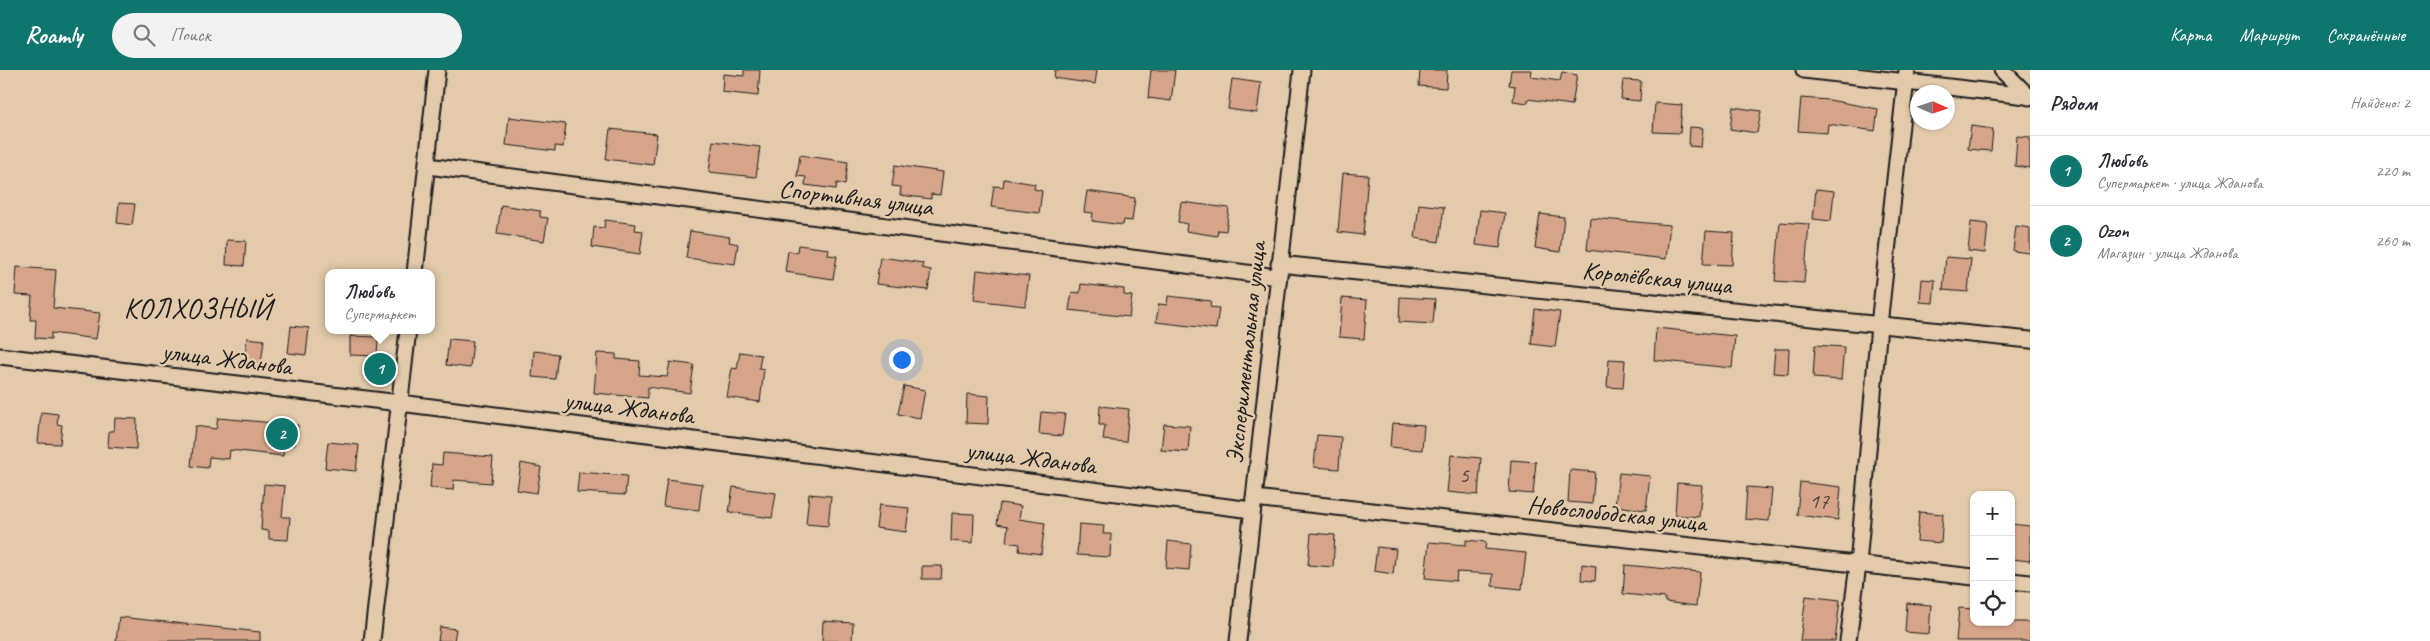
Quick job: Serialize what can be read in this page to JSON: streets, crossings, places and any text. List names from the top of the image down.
{
  "streets": {
    "street": [
      "Спортивная улица",
      "Королёвская улица",
      "Экспериментальная улица",
      "улица Жданова",
      "Новослободская улица"
    ]
  },
  "crossings": [
    ["Спортивная улица", "Королёвская улица"],
    ["Спортивная улица", "Экспериментальная улица"],
    ["Королёвская улица", "Экспериментальная улица"],
    ["Экспериментальная улица", "улица Жданова"],
    ["Экспериментальная улица", "Новослободская улица"],
    ["улица Жданова", "Новослободская улица"]
  ],
  "districts": ["КОЛХОЗНЫЙ"],
  "house_numbers": ["5", "17"],
  "north": "right",
  "page": {
    "header": "Roamly",
    "search": "Поиск",
    "nav": ["Карта", "Маршрут", "Сохранённые"],
    "heading": ["Рядом", "Найдено: 2"],
    "list": [
      {
        "mark": "1",
        "name": "Любовь",
        "note": "Супермаркет · улица Жданова",
        "value": "220 m"
      },
      {
        "mark": "2",
        "name": "Ozon",
        "note": "Магазин · улица Жданова",
        "value": "260 m"
      }
    ],
    "popup": ["Любовь", "Супермаркет"],
    "pins": ["1", "2"],
    "map_buttons": ["+", "−"]
  }
}
